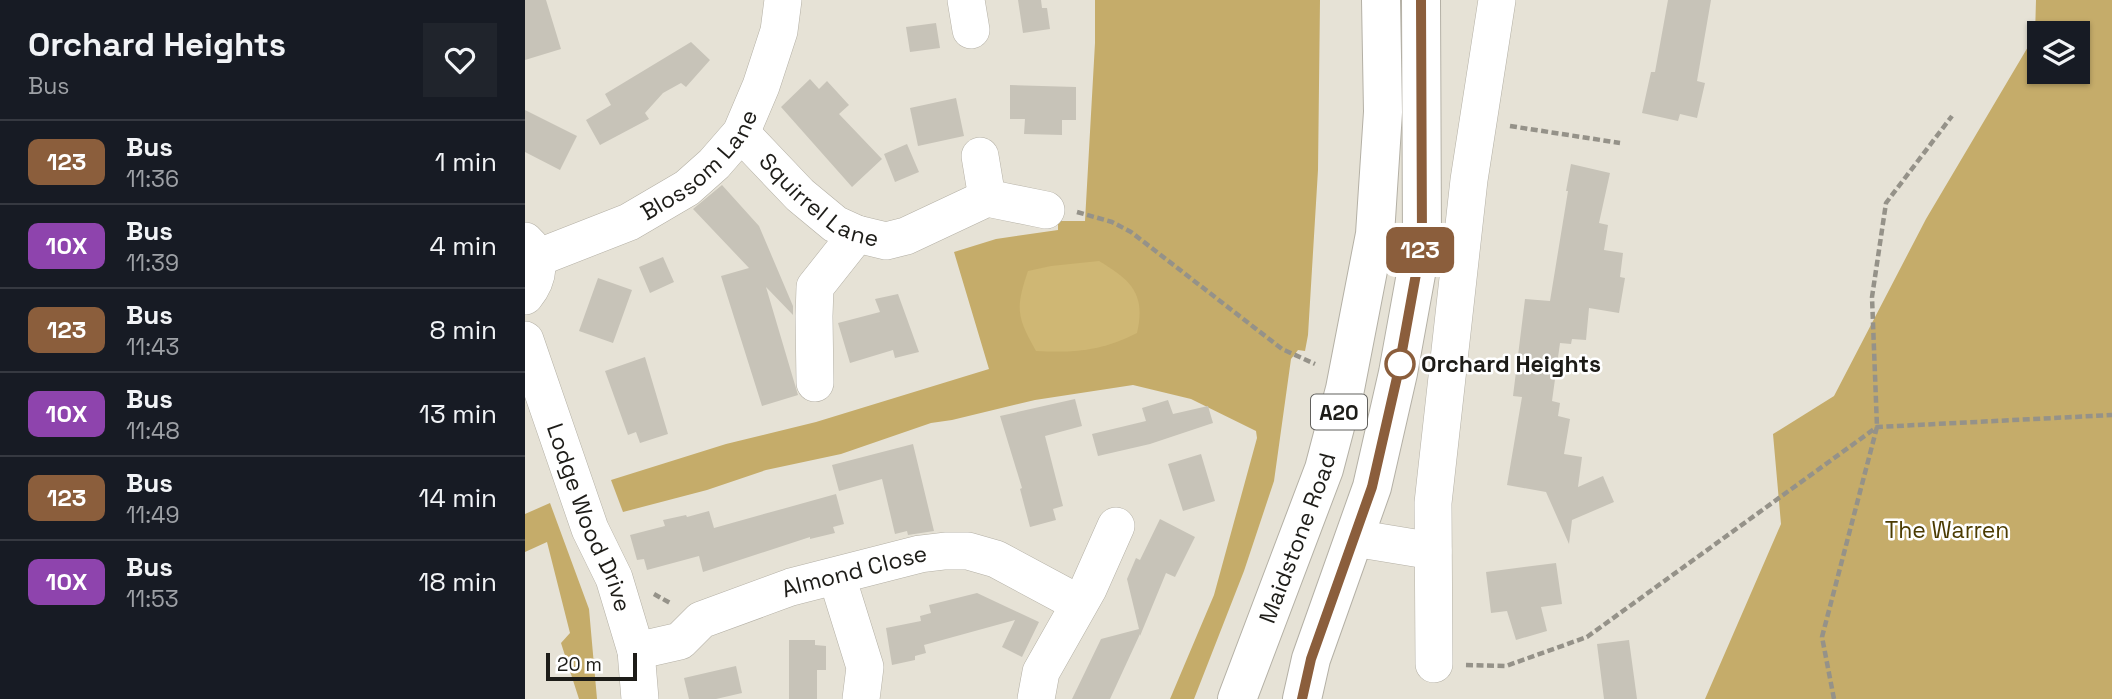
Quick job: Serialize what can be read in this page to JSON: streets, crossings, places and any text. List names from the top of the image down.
{
  "streets": {
    "main road": ["A20", "Maidstone Road"],
    "street": [
      "Blossom Lane",
      "Squirrel Lane",
      "Lodge Wood Drive",
      "Almond Close"
    ]
  },
  "crossings": [
    ["Blossom Lane", "Squirrel Lane"],
    ["Lodge Wood Drive", "Almond Close"]
  ],
  "parks": ["The Warren"],
  "places": ["Orchard Heights"],
  "lines": ["bus line 123"],
  "scale_bar": "20 m",
  "page": {
    "heading": ["Orchard Heights", "Bus"],
    "on_map": "123",
    "list": [
      {
        "mark": "123",
        "name": "Bus",
        "note": "11:36",
        "value": "1 min"
      },
      {
        "mark": "10X",
        "name": "Bus",
        "note": "11:39",
        "value": "4 min"
      },
      {
        "mark": "123",
        "name": "Bus",
        "note": "11:43",
        "value": "8 min"
      },
      {
        "mark": "10X",
        "name": "Bus",
        "note": "11:48",
        "value": "13 min"
      },
      {
        "mark": "123",
        "name": "Bus",
        "note": "11:49",
        "value": "14 min"
      },
      {
        "mark": "10X",
        "name": "Bus",
        "note": "11:53",
        "value": "18 min"
      }
    ],
    "scale": "20 m"
  }
}
